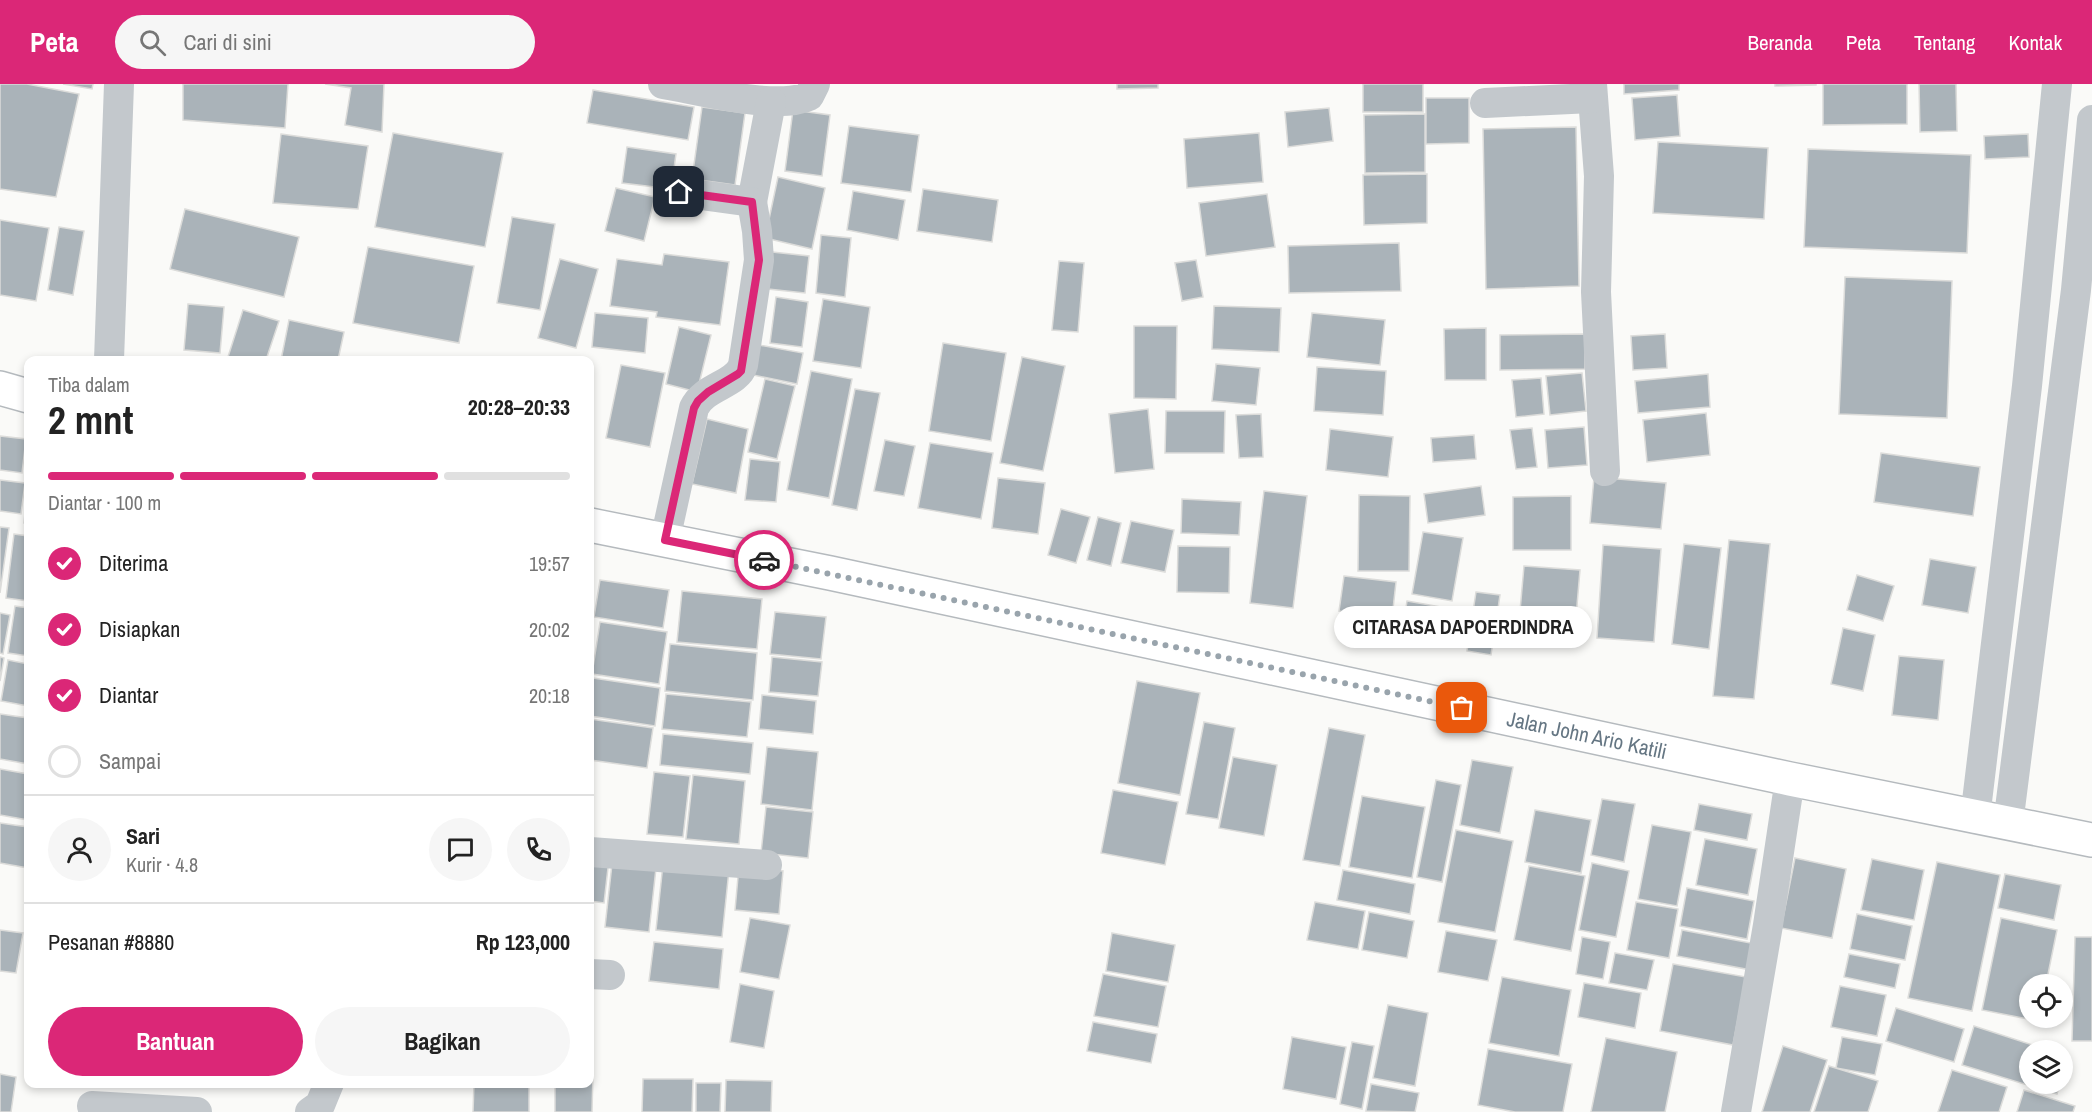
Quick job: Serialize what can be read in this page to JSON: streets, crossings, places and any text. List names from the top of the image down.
{
  "streets": {
    "main road": ["Jalan John Ario Katili"]
  },
  "places": ["CITARASA DAPOERDINDRA"],
  "page": {
    "header": "Peta",
    "search": "Cari di sini",
    "nav": [
      "Beranda",
      "Peta",
      "Tentang",
      "Kontak"
    ],
    "heading": ["2 mnt", "Tiba dalam", "20:28–20:33"],
    "panel": [
      "Sari",
      "Kurir · 4.8",
      "Pesanan #8880",
      "Rp 123,000"
    ],
    "bar": "Diantar · 100 m",
    "list": [
      ["Diterima", "19:57"],
      ["Disiapkan", "20:02"],
      ["Diantar", "20:18"],
      "Sampai"
    ],
    "bubble": "CITARASA DAPOERDINDRA",
    "buttons": ["Bantuan", "Bagikan"]
  }
}
